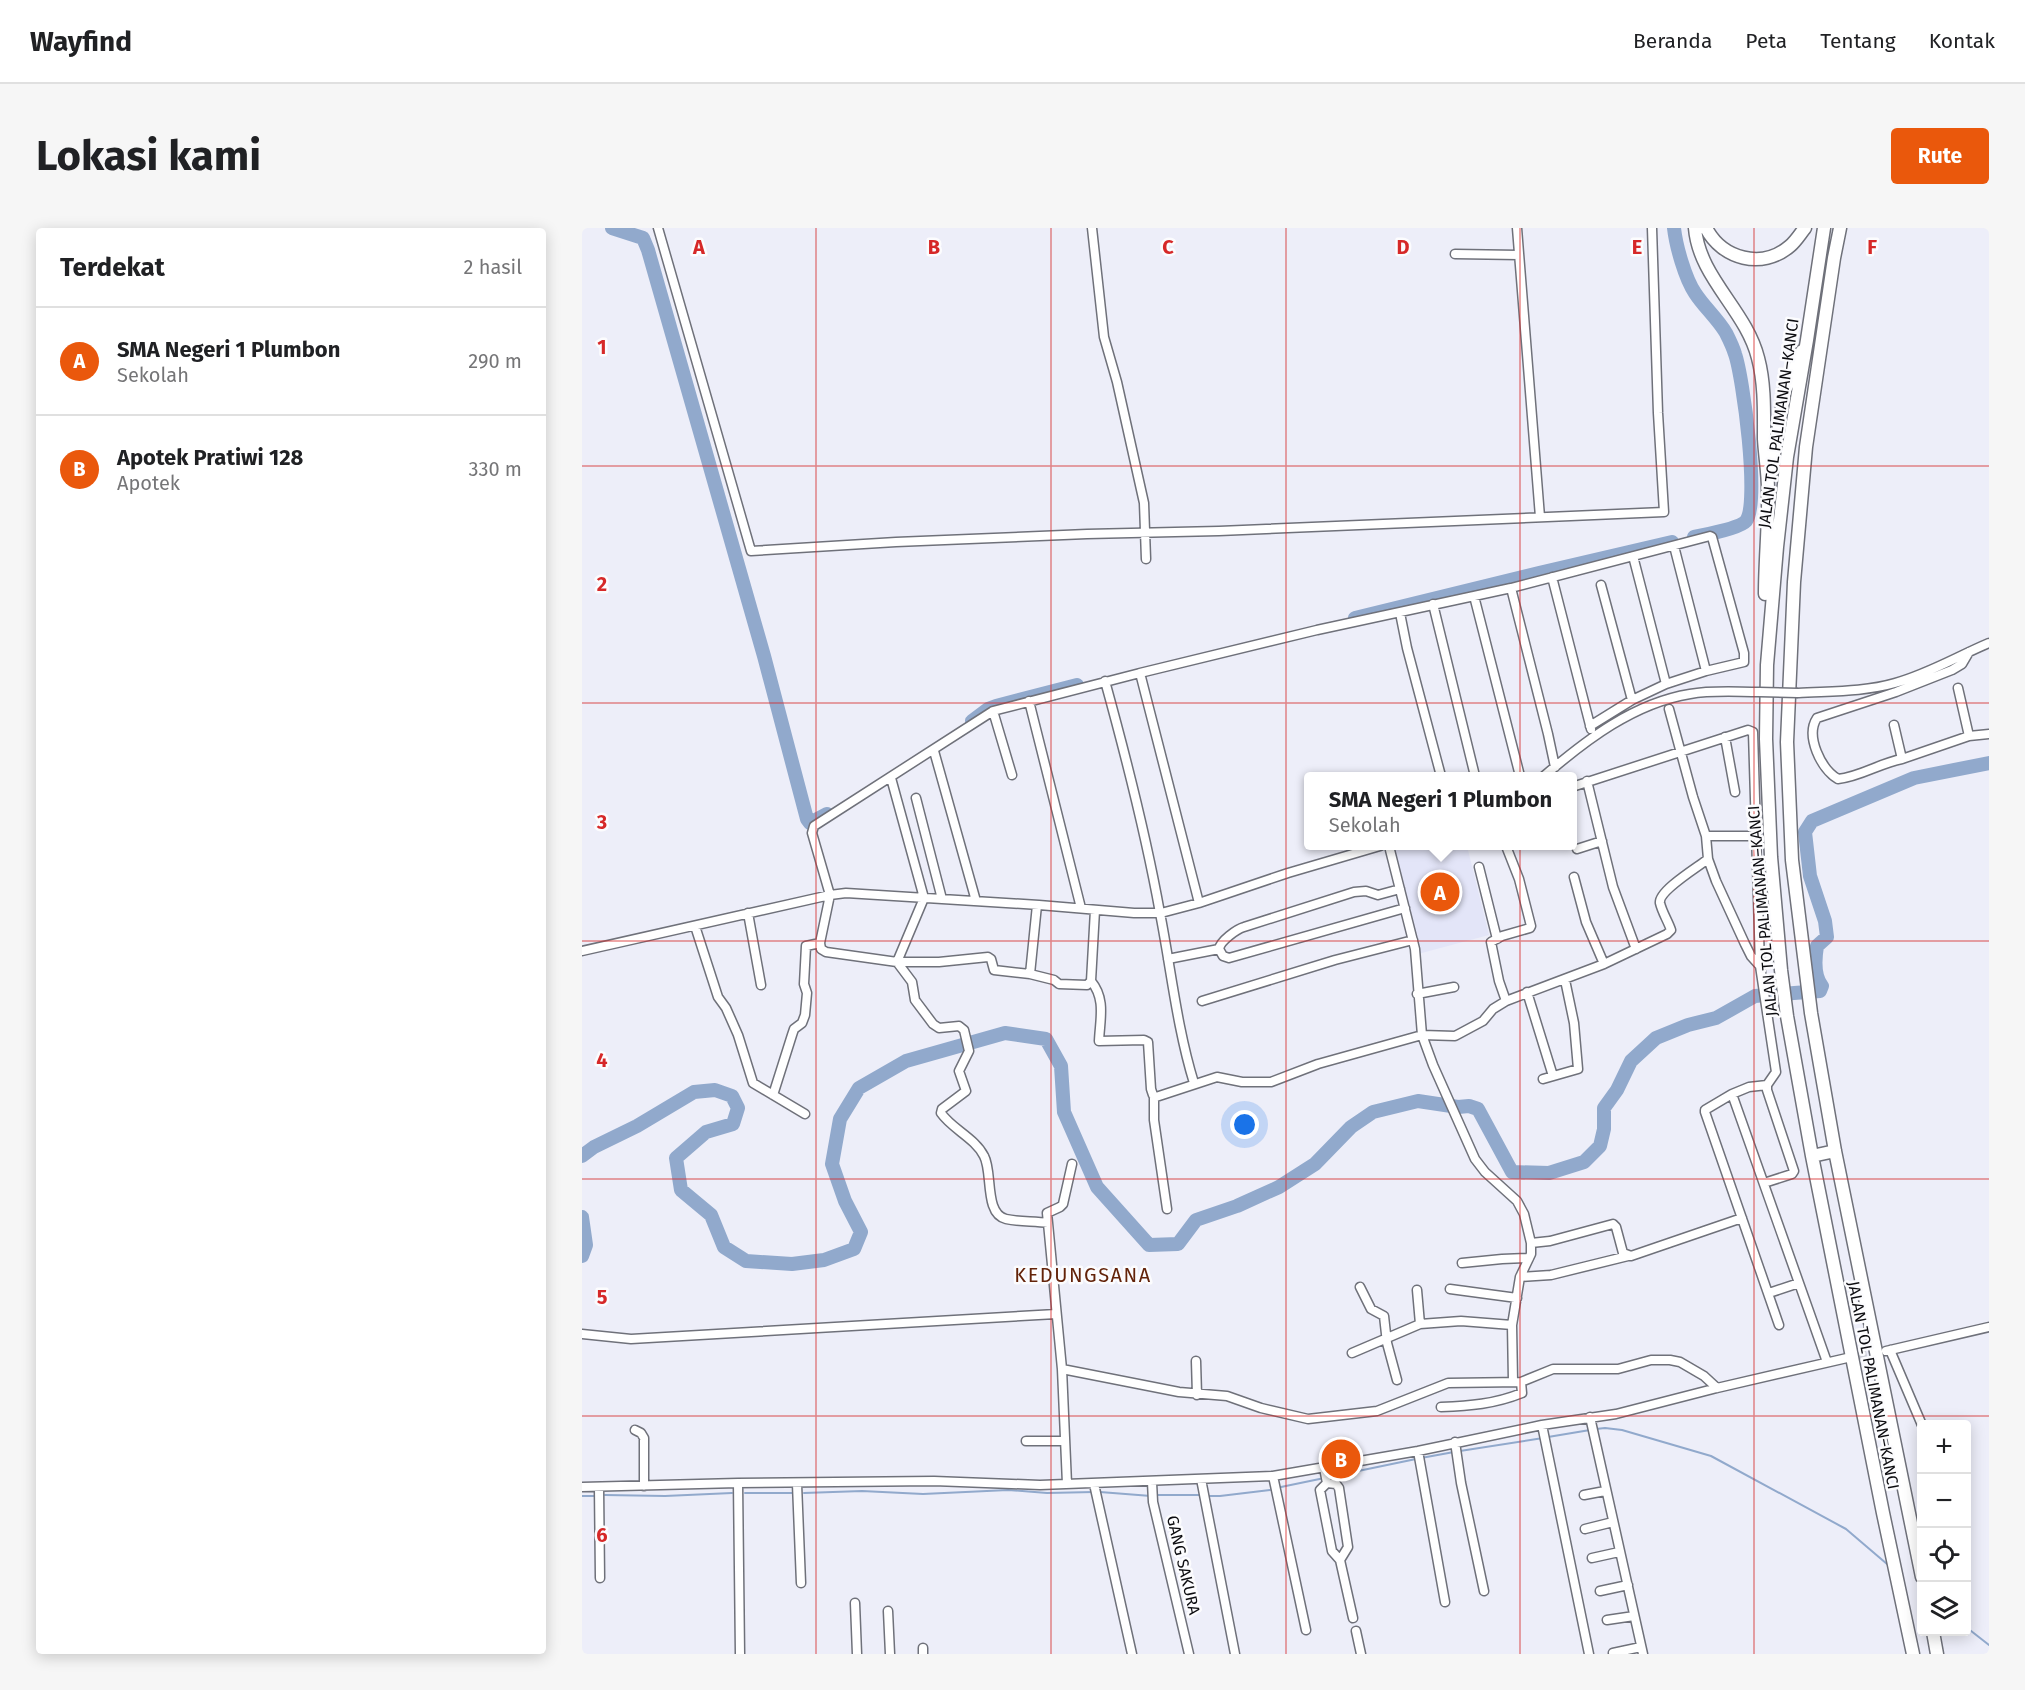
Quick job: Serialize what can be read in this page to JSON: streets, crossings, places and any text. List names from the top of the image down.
{
  "streets": {
    "highway": ["JALAN TOL PALIMANAN–KANCI"],
    "street": ["GANG SAKURA"]
  },
  "districts": ["KEDUNGSANA"],
  "page": {
    "header": "Wayfind",
    "nav": [
      "Beranda",
      "Peta",
      "Tentang",
      "Kontak"
    ],
    "buttons": "Rute",
    "title": "Lokasi kami",
    "heading": ["Terdekat", "2 hasil"],
    "list": [
      {
        "mark": "A",
        "name": "SMA Negeri 1 Plumbon",
        "note": "Sekolah",
        "value": "290 m"
      },
      {
        "mark": "B",
        "name": "Apotek Pratiwi 128",
        "note": "Apotek",
        "value": "330 m"
      }
    ],
    "popup": ["SMA Negeri 1 Plumbon", "Sekolah"],
    "pins": ["A", "B"],
    "map_buttons": ["+", "−"]
  },
  "grid": {
    "columns": [
      "A",
      "B",
      "C",
      "D",
      "E",
      "F"
    ],
    "rows": [
      "1",
      "2",
      "3",
      "4",
      "5",
      "6"
    ]
  }
}
